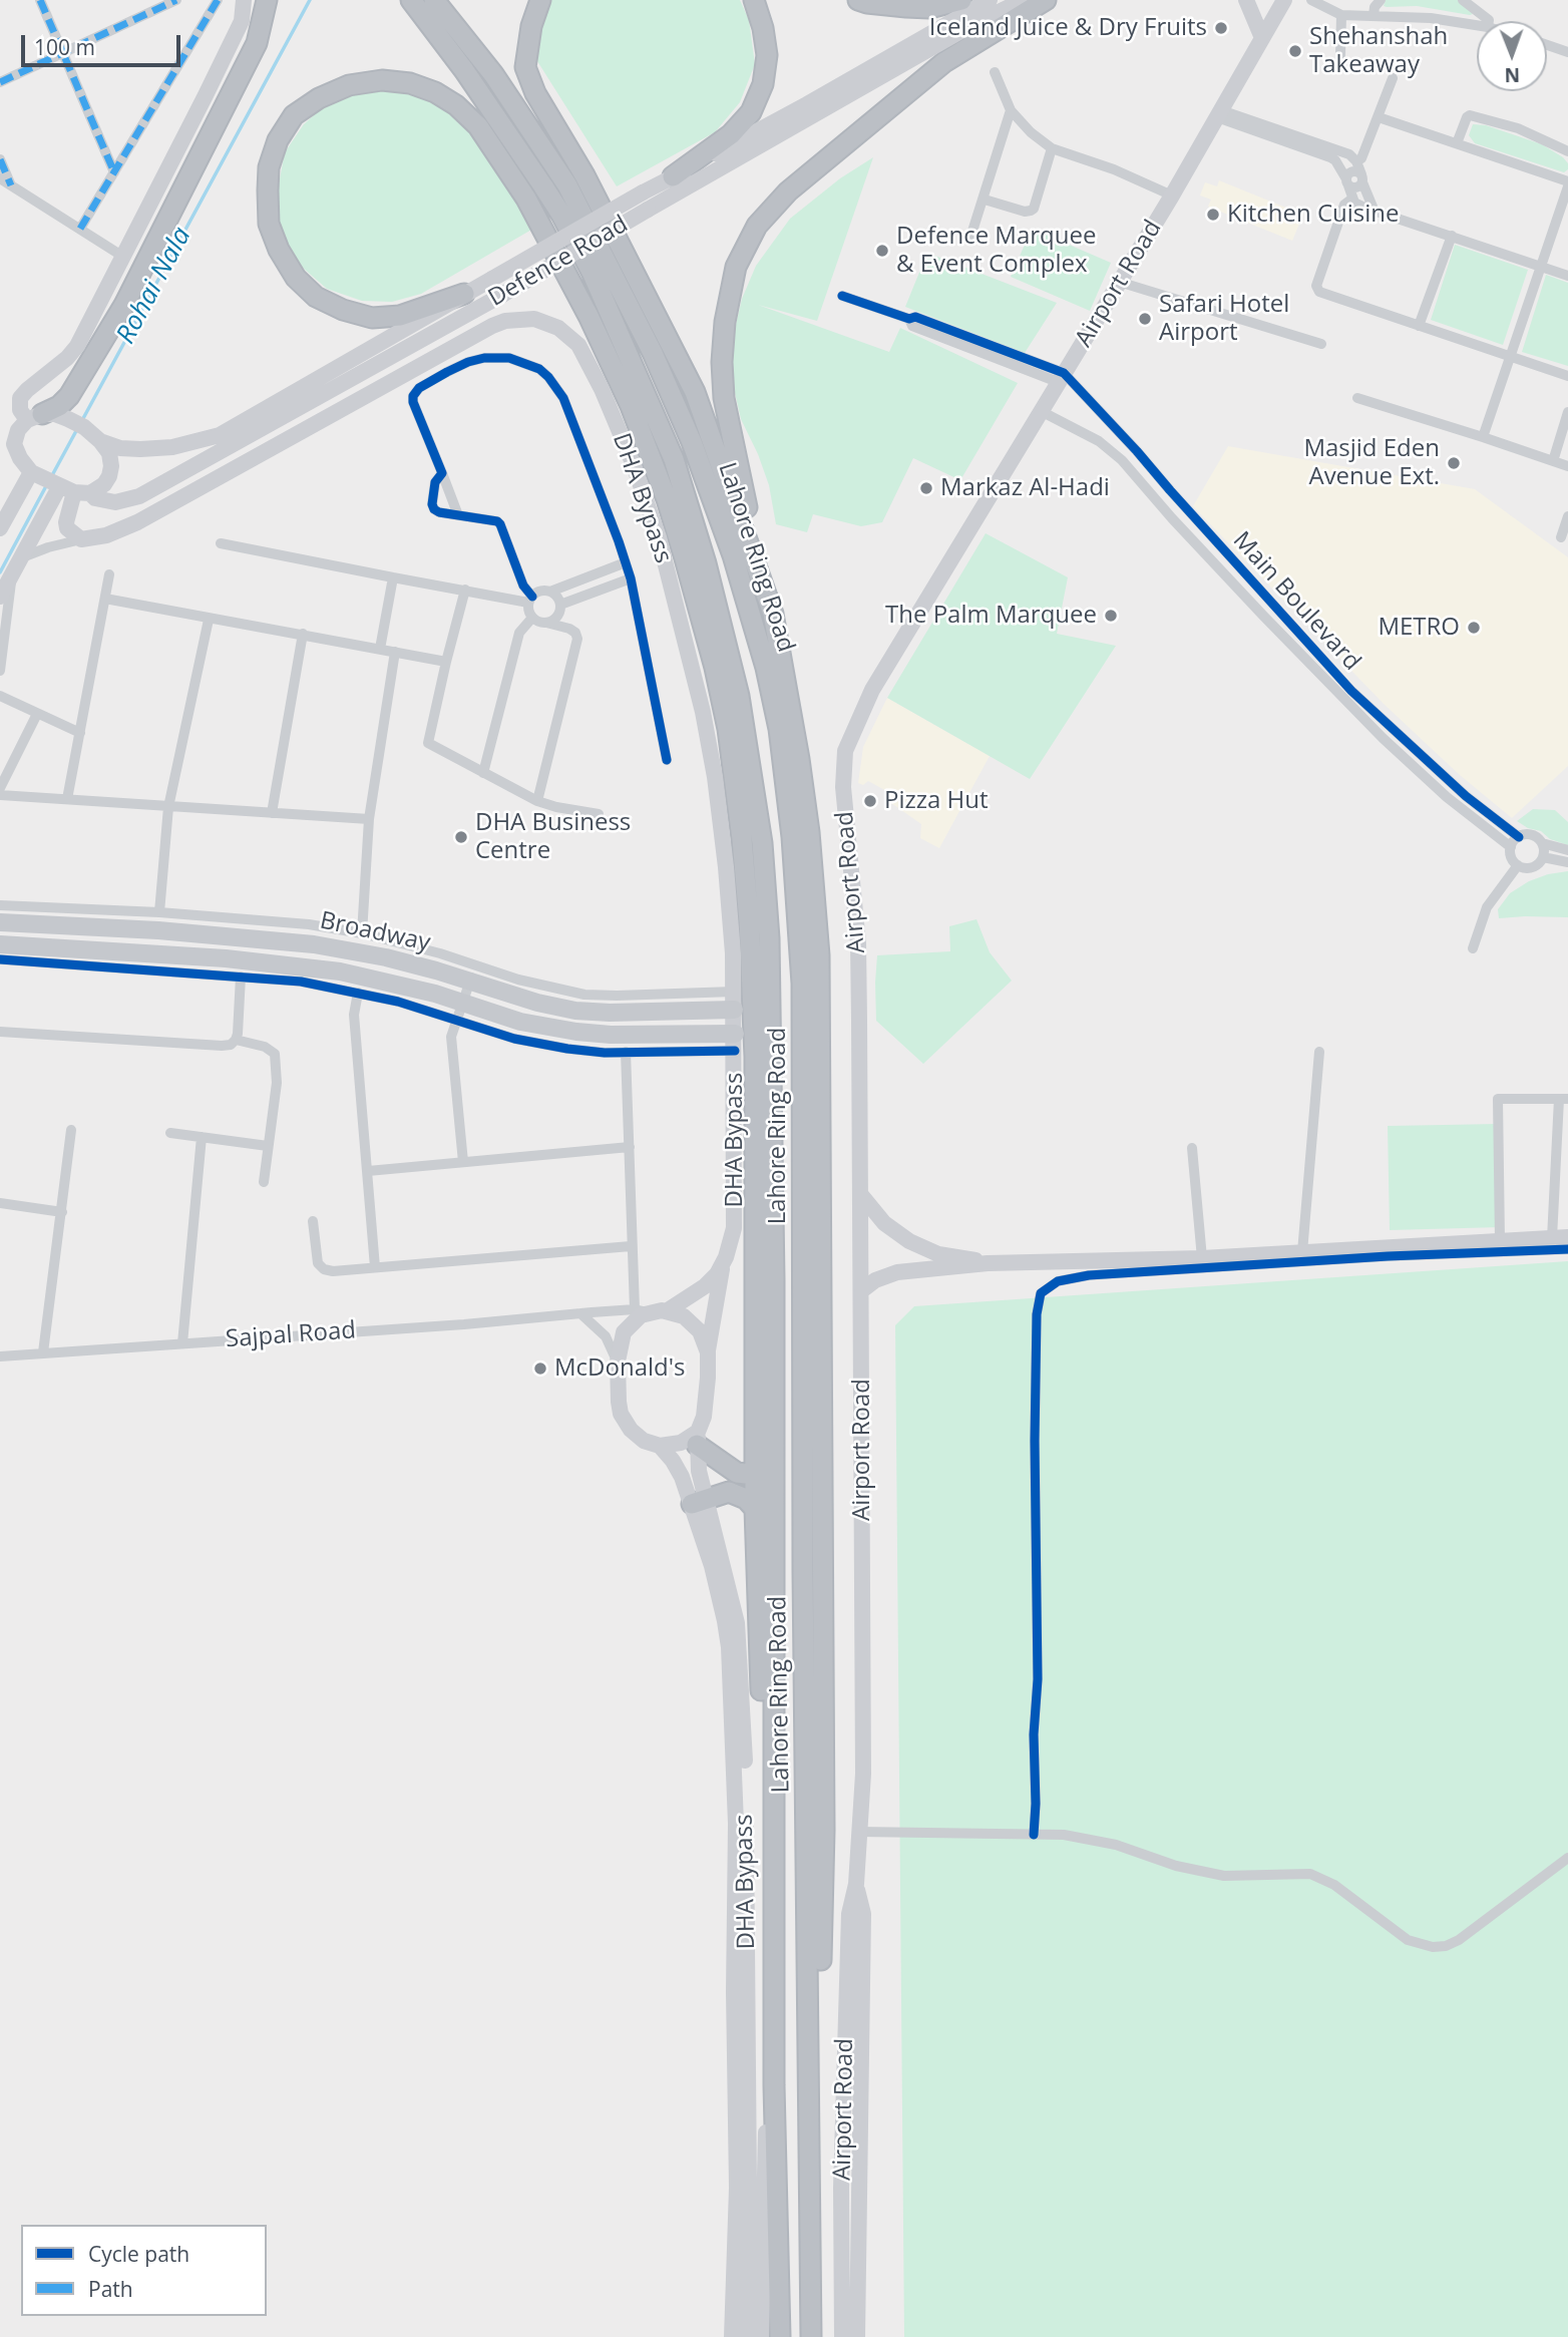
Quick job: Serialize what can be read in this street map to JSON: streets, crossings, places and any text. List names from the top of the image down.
{
  "streets": {
    "highway": ["Lahore Ring Road"],
    "main road": [
      "Defence Road",
      "Airport Road",
      "DHA Bypass",
      "Broadway"
    ],
    "street": ["Main Boulevard", "Sajpal Road"]
  },
  "crossings": [
    ["Airport Road", "Main Boulevard"],
    ["DHA Bypass", "Broadway"],
    ["DHA Bypass", "Sajpal Road"]
  ],
  "water": ["Rohai Nala"],
  "places": [
    "Iceland Juice & Dry Fruits",
    "Shehanshah Takeaway",
    "Kitchen Cuisine",
    "Defence Marquee & Event Complex",
    "Safari Hotel Airport",
    "Masjid Eden Avenue Ext.",
    "Markaz Al-Hadi",
    "The Palm Marquee",
    "METRO",
    "Pizza Hut",
    "DHA Business Centre",
    "McDonald's"
  ],
  "legend": ["Cycle path", "Path"],
  "scale_bar": "100 m",
  "north": "bottom"
}
